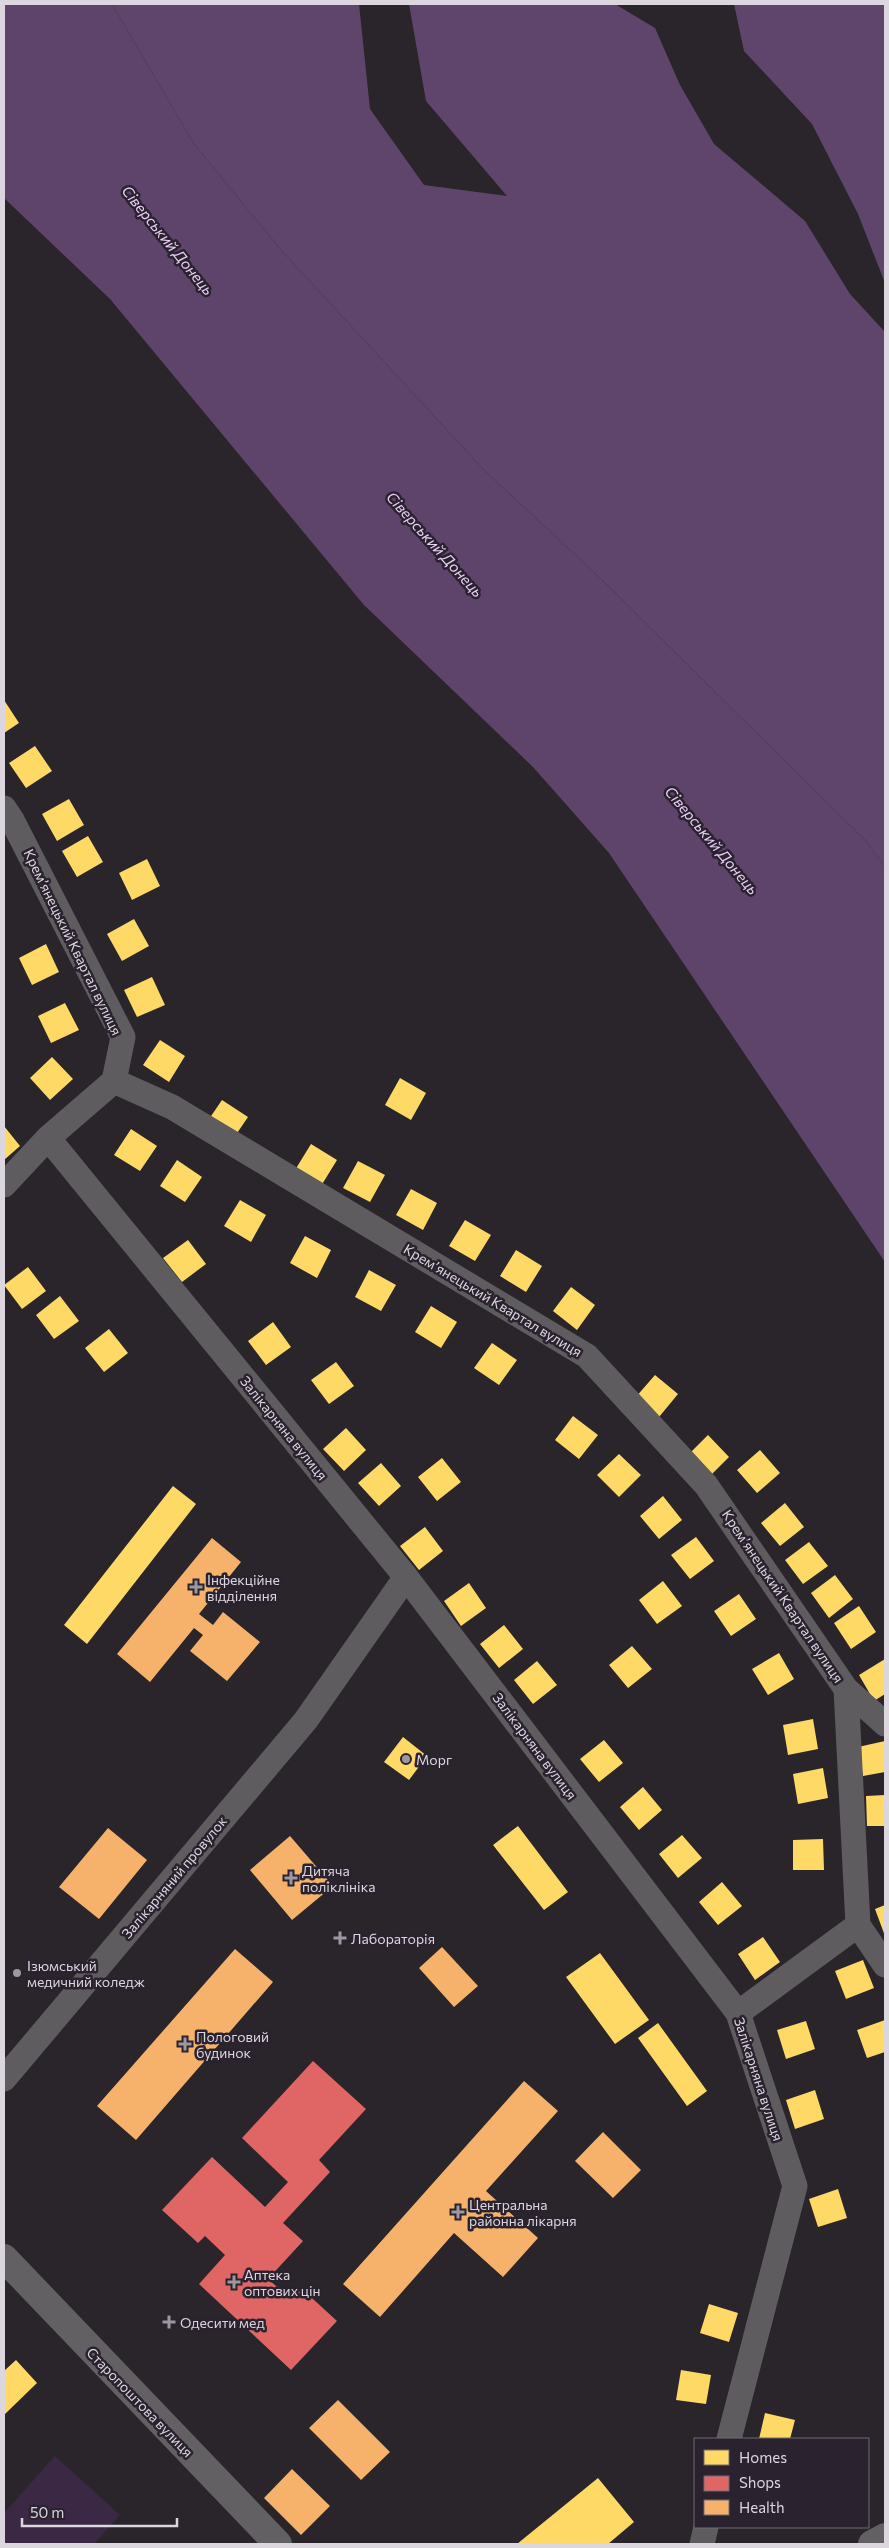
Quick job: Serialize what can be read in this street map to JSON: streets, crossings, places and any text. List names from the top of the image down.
{
  "streets": {
    "highway": ["Старопоштова вулиця"],
    "street": ["Крем’янецький Квартал вулиця", "Залікарняна вулиця", "Залікарняний провулок"]
  },
  "crossings": [
    ["Залікарняна вулиця", "Залікарняний провулок"]
  ],
  "water": ["Сіверський Донець"],
  "places": {
    "health": [
      "Інфекційне відділення",
      "Дитяча поліклініка",
      "Лабораторія",
      "Пологовий будинок",
      "Центральна районна лікарня",
      "Аптека оптових цін",
      "Одесити мед"
    ],
    "other": ["Морг", "Ізюмський медичний коледж"]
  },
  "legend": ["Homes", "Shops", "Health"],
  "scale_bar": "50 m"
}
